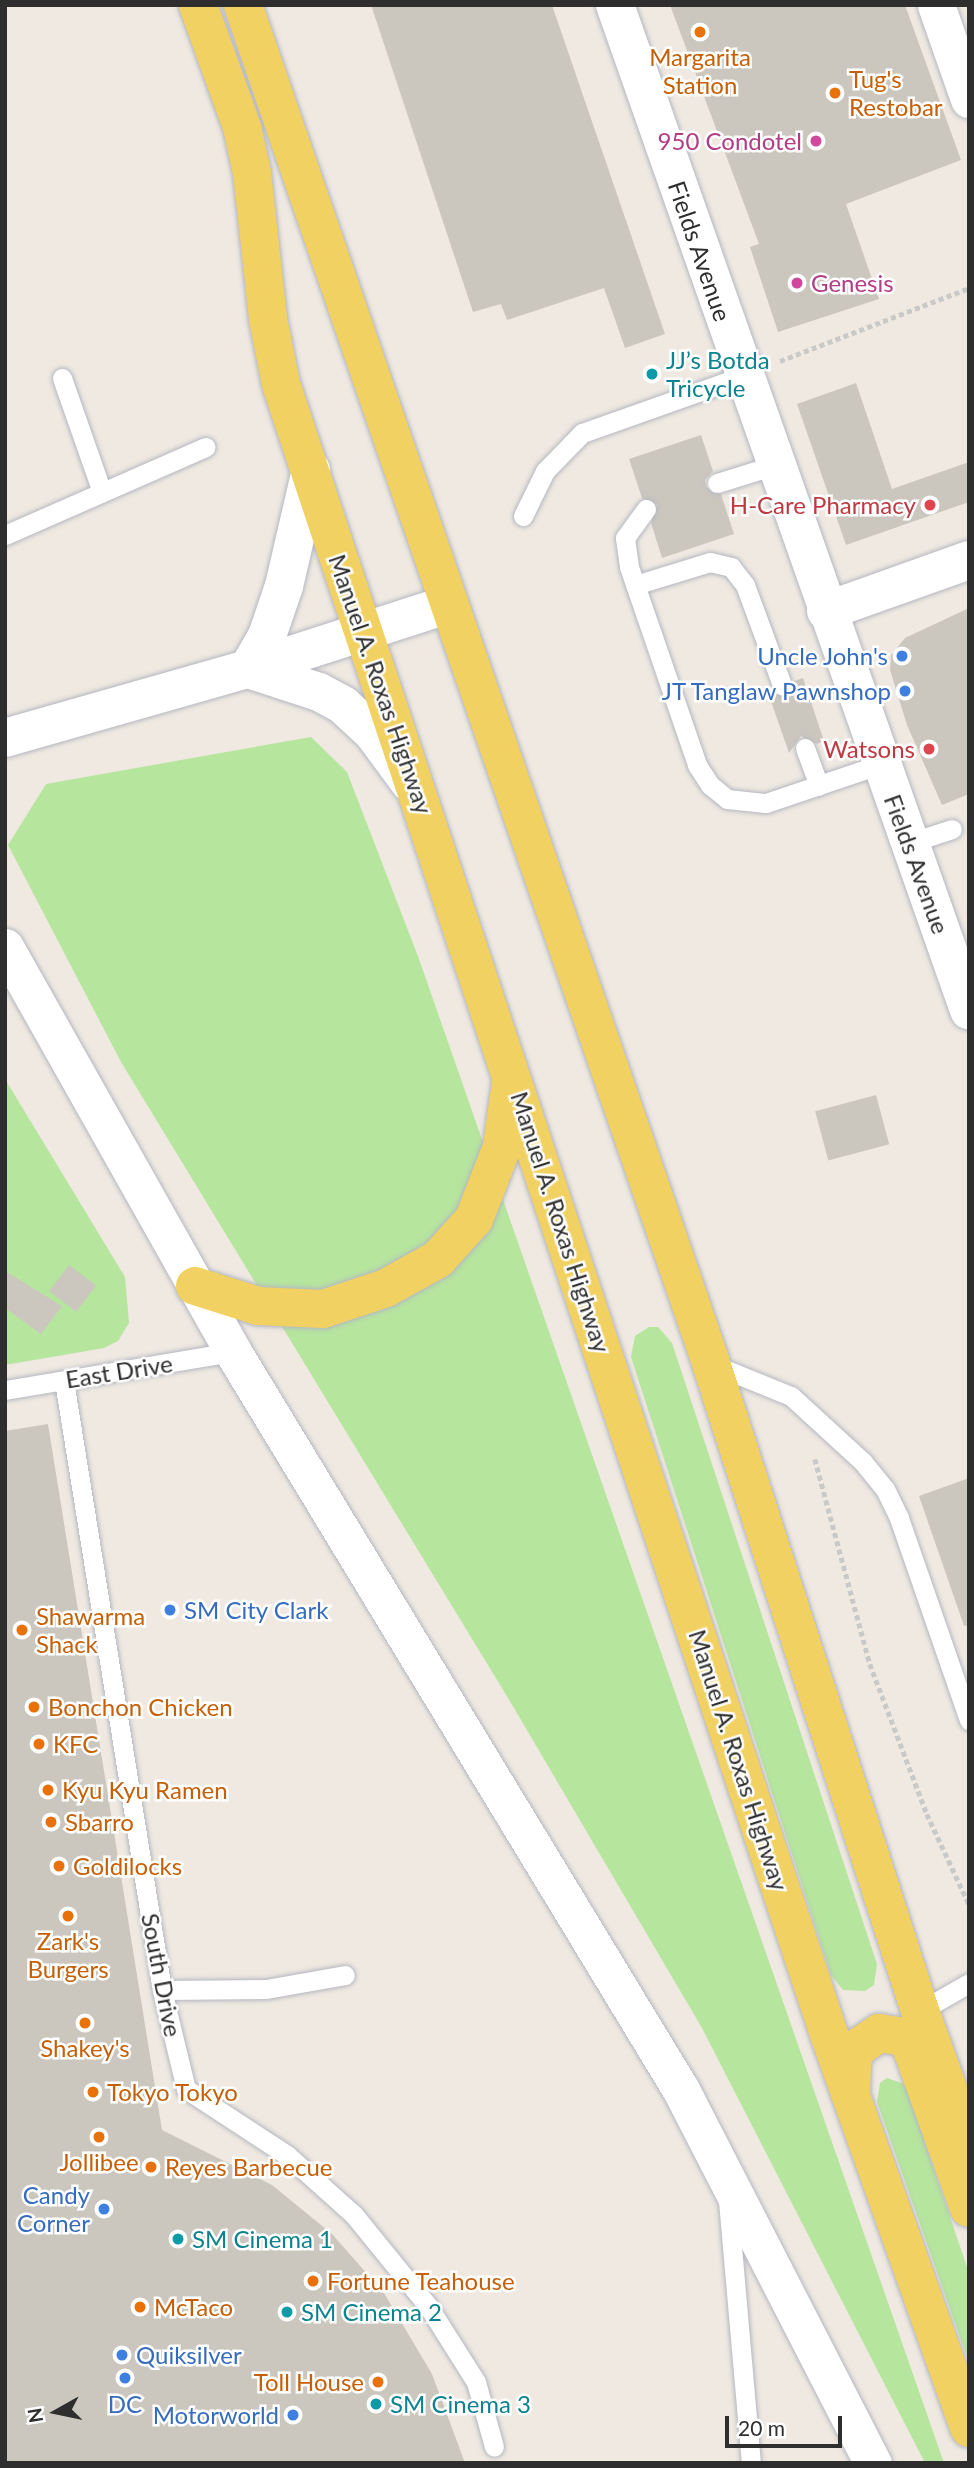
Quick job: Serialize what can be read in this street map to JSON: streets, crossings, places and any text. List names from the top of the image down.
{
  "streets": {
    "main road": ["Fields Avenue", "Manuel A. Roxas Highway"],
    "lane": ["East Drive", "South Drive"]
  },
  "crossings": [
    ["East Drive", "South Drive"]
  ],
  "places": [
    "Margarita Station",
    "Tug's Restobar",
    "950 Condotel",
    "Genesis",
    "JJ’s Botda Tricycle",
    "H-Care Pharmacy",
    "Uncle John's",
    "JT Tanglaw Pawnshop",
    "Watsons",
    "SM City Clark",
    "Shawarma Shack",
    "Bonchon Chicken",
    "KFC",
    "Kyu Kyu Ramen",
    "Sbarro",
    "Goldilocks",
    "Zark's Burgers",
    "Shakey's",
    "Tokyo Tokyo",
    "Jollibee",
    "Reyes Barbecue",
    "Candy Corner",
    "SM Cinema 1",
    "Fortune Teahouse",
    "McTaco",
    "SM Cinema 2",
    "Quiksilver",
    "DC",
    "Toll House",
    "SM Cinema 3",
    "Motorworld"
  ],
  "scale_bar": "20 m",
  "north": "left"
}
